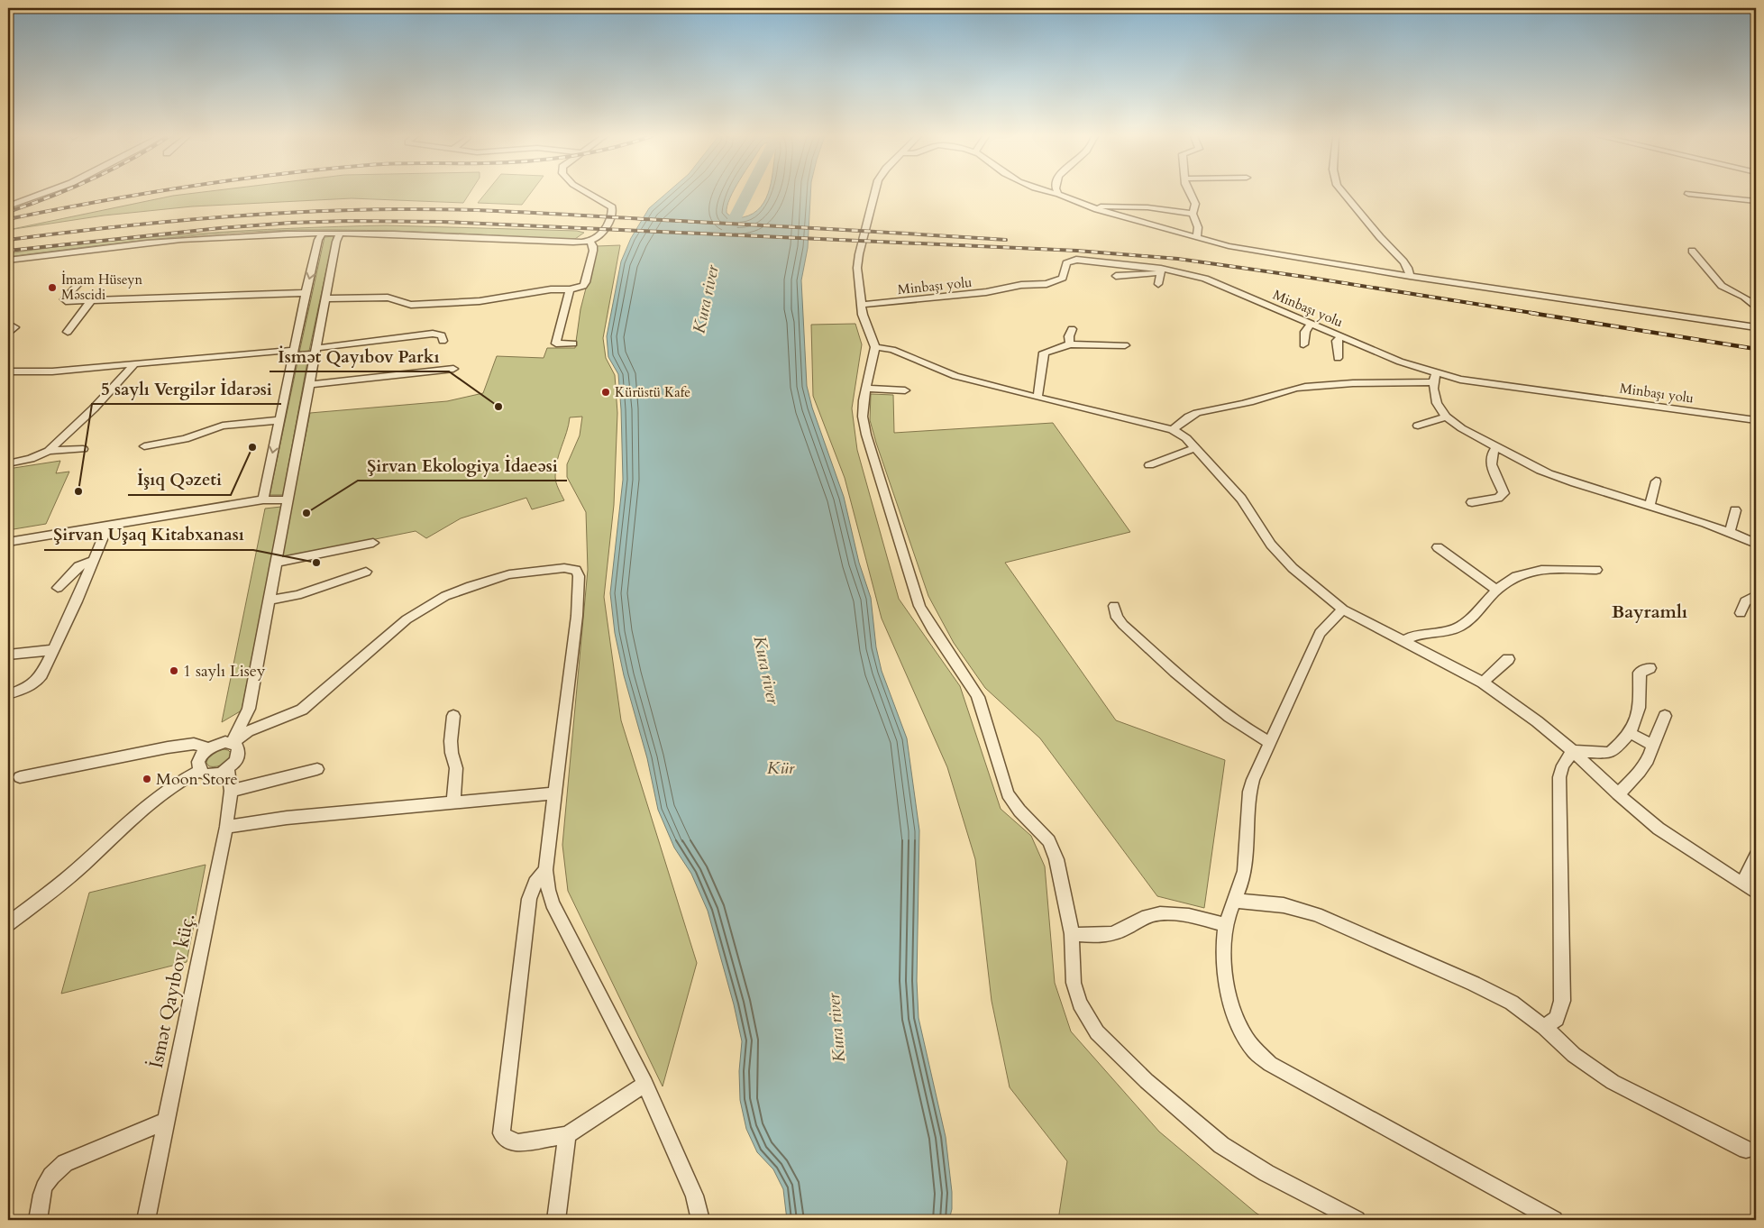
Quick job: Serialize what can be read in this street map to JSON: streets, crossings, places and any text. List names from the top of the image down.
{
  "streets": {
    "street": ["Minbaşı yolu", "İsmət Qayıbov küç."]
  },
  "districts": ["Bayramlı"],
  "water": ["Kura river", "Kür"],
  "places": [
    "İmam Hüseyn Məscidi",
    "Kürüstü Kafe",
    "İsmət Qayıbov Parkı",
    "İşıq Qəzeti",
    "5 saylı Vergilər İdarəsi",
    "Şirvan Ekologiya İdaeəsi",
    "Şirvan Uşaq Kitabxanası",
    "1 saylı Lisey",
    "Moon Store"
  ]
}
